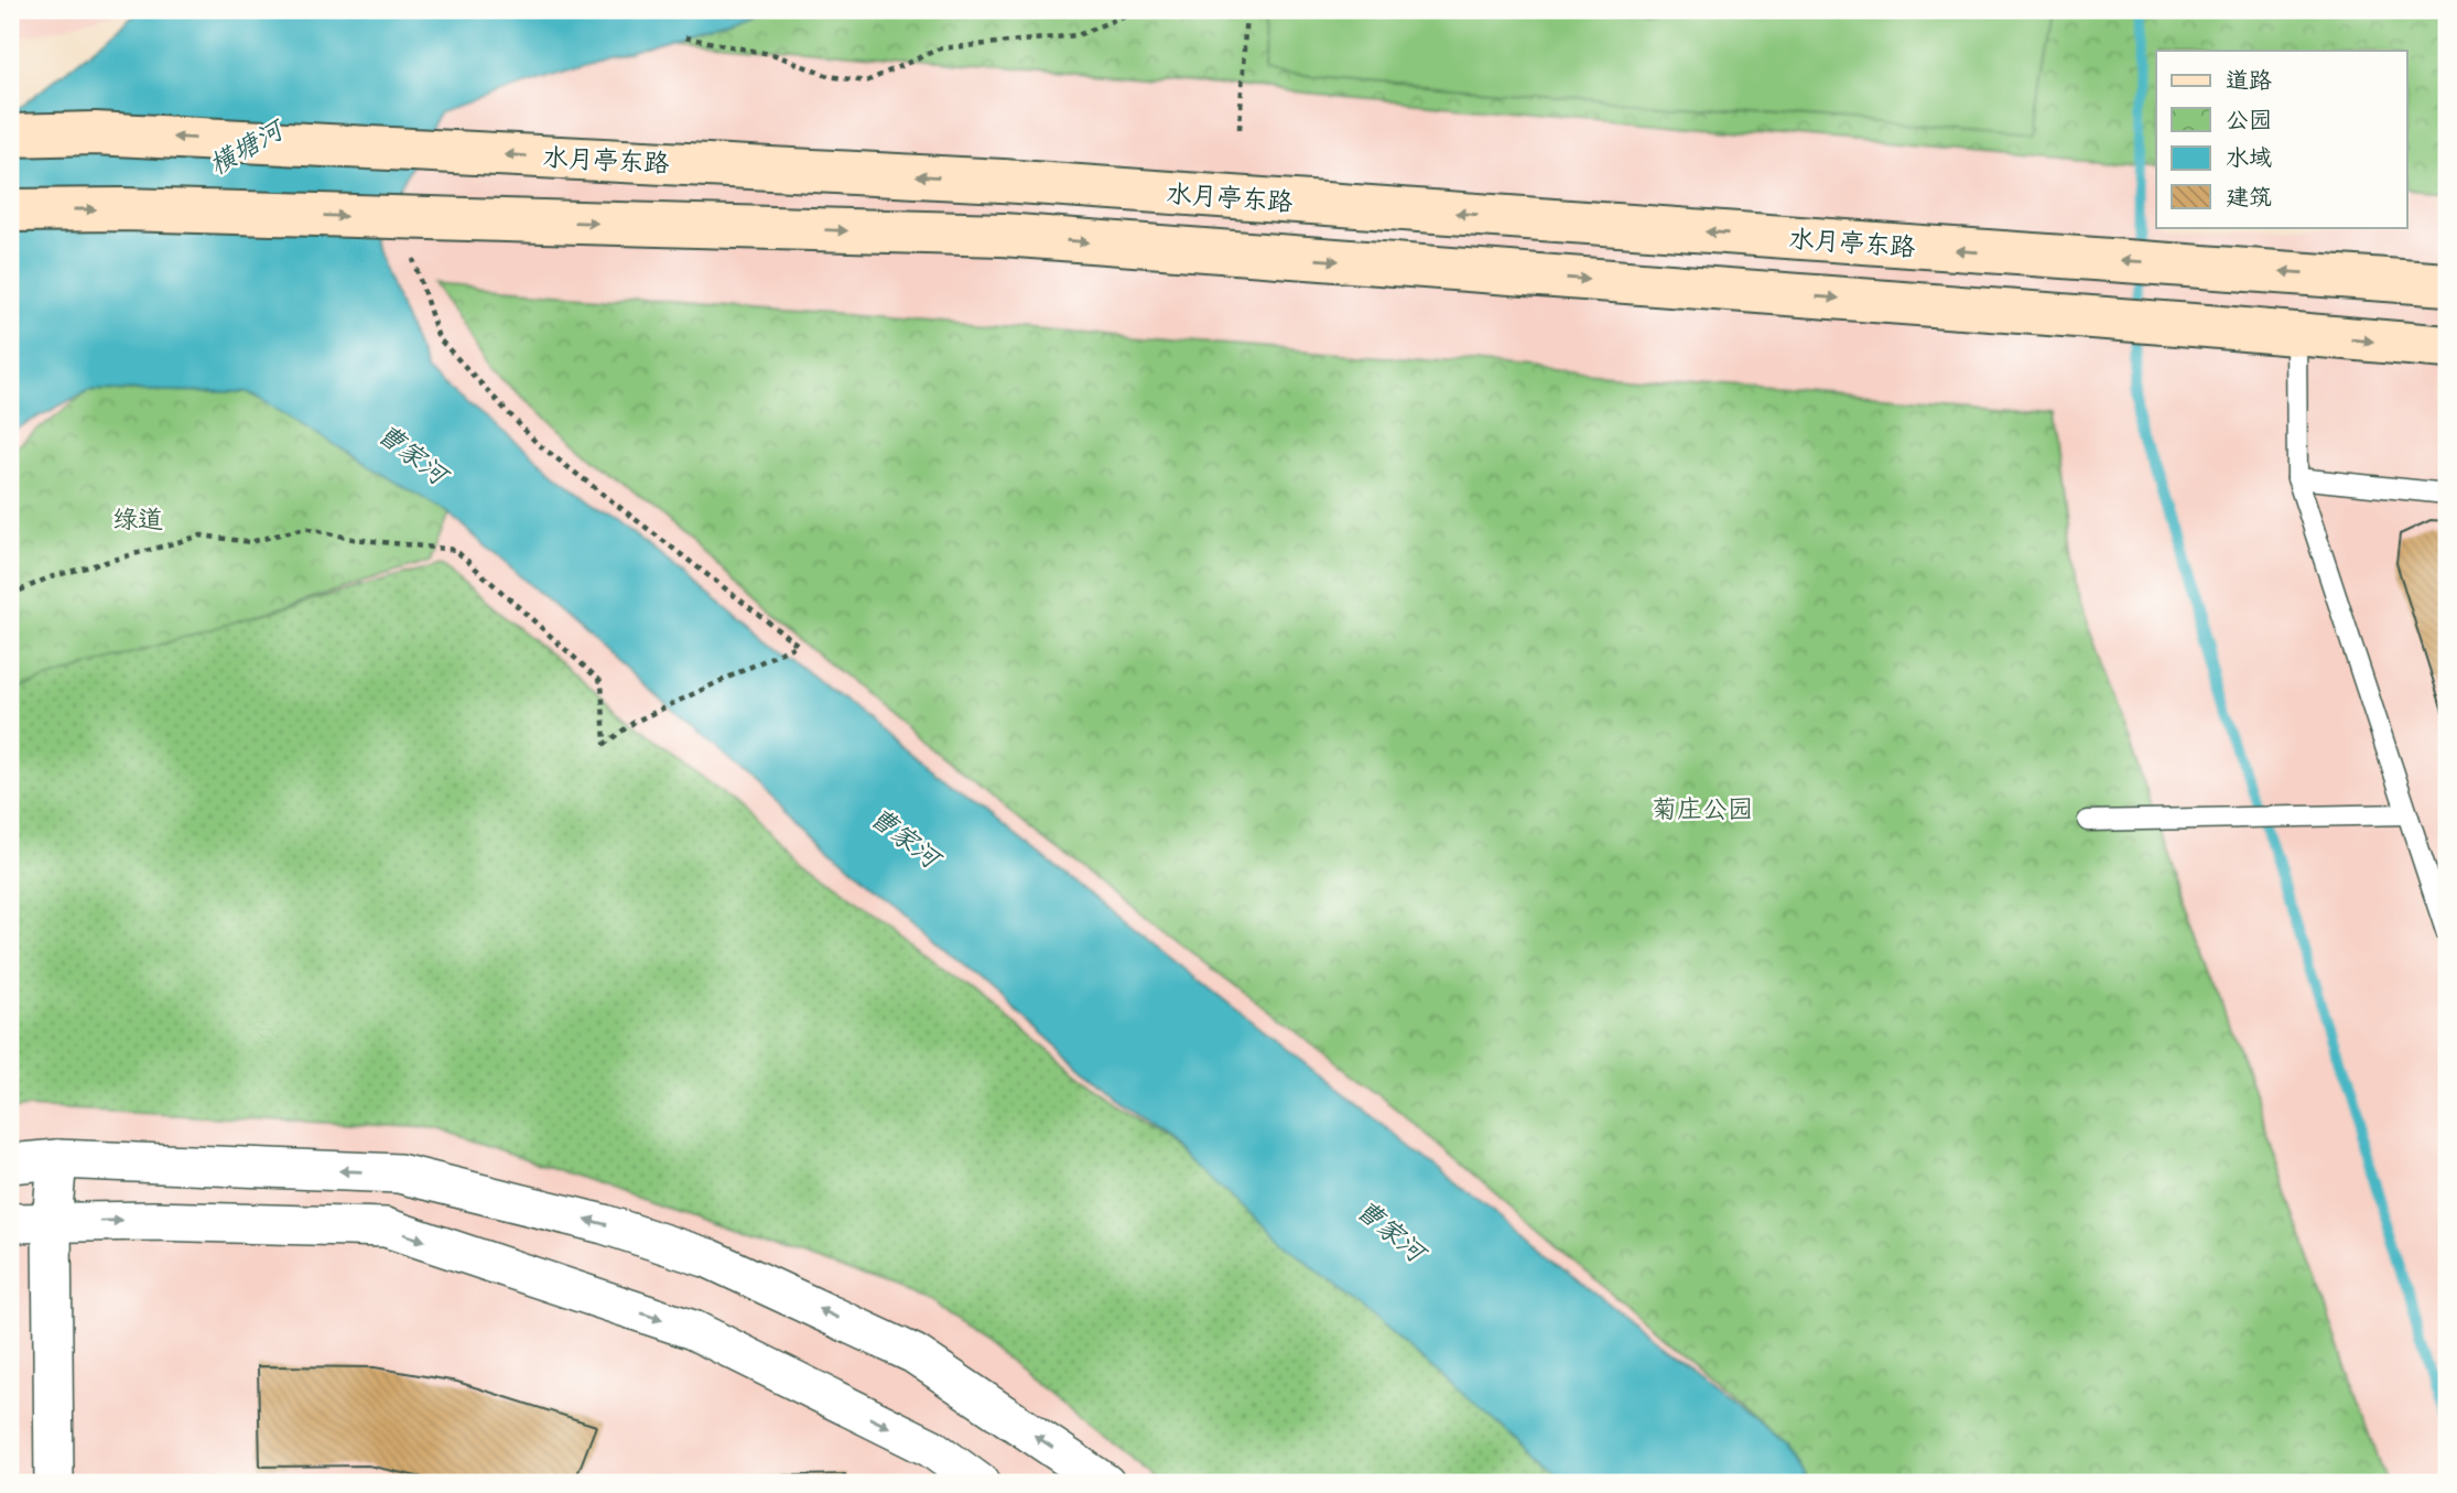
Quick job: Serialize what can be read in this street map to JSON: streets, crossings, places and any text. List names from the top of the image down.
{
  "streets": {
    "main road": ["水月亭东路"]
  },
  "water": ["横塘河", "曹家河"],
  "parks": ["绿道", "菊庄公园"],
  "legend": [
    "道路",
    "公园",
    "水域",
    "建筑"
  ]
}
